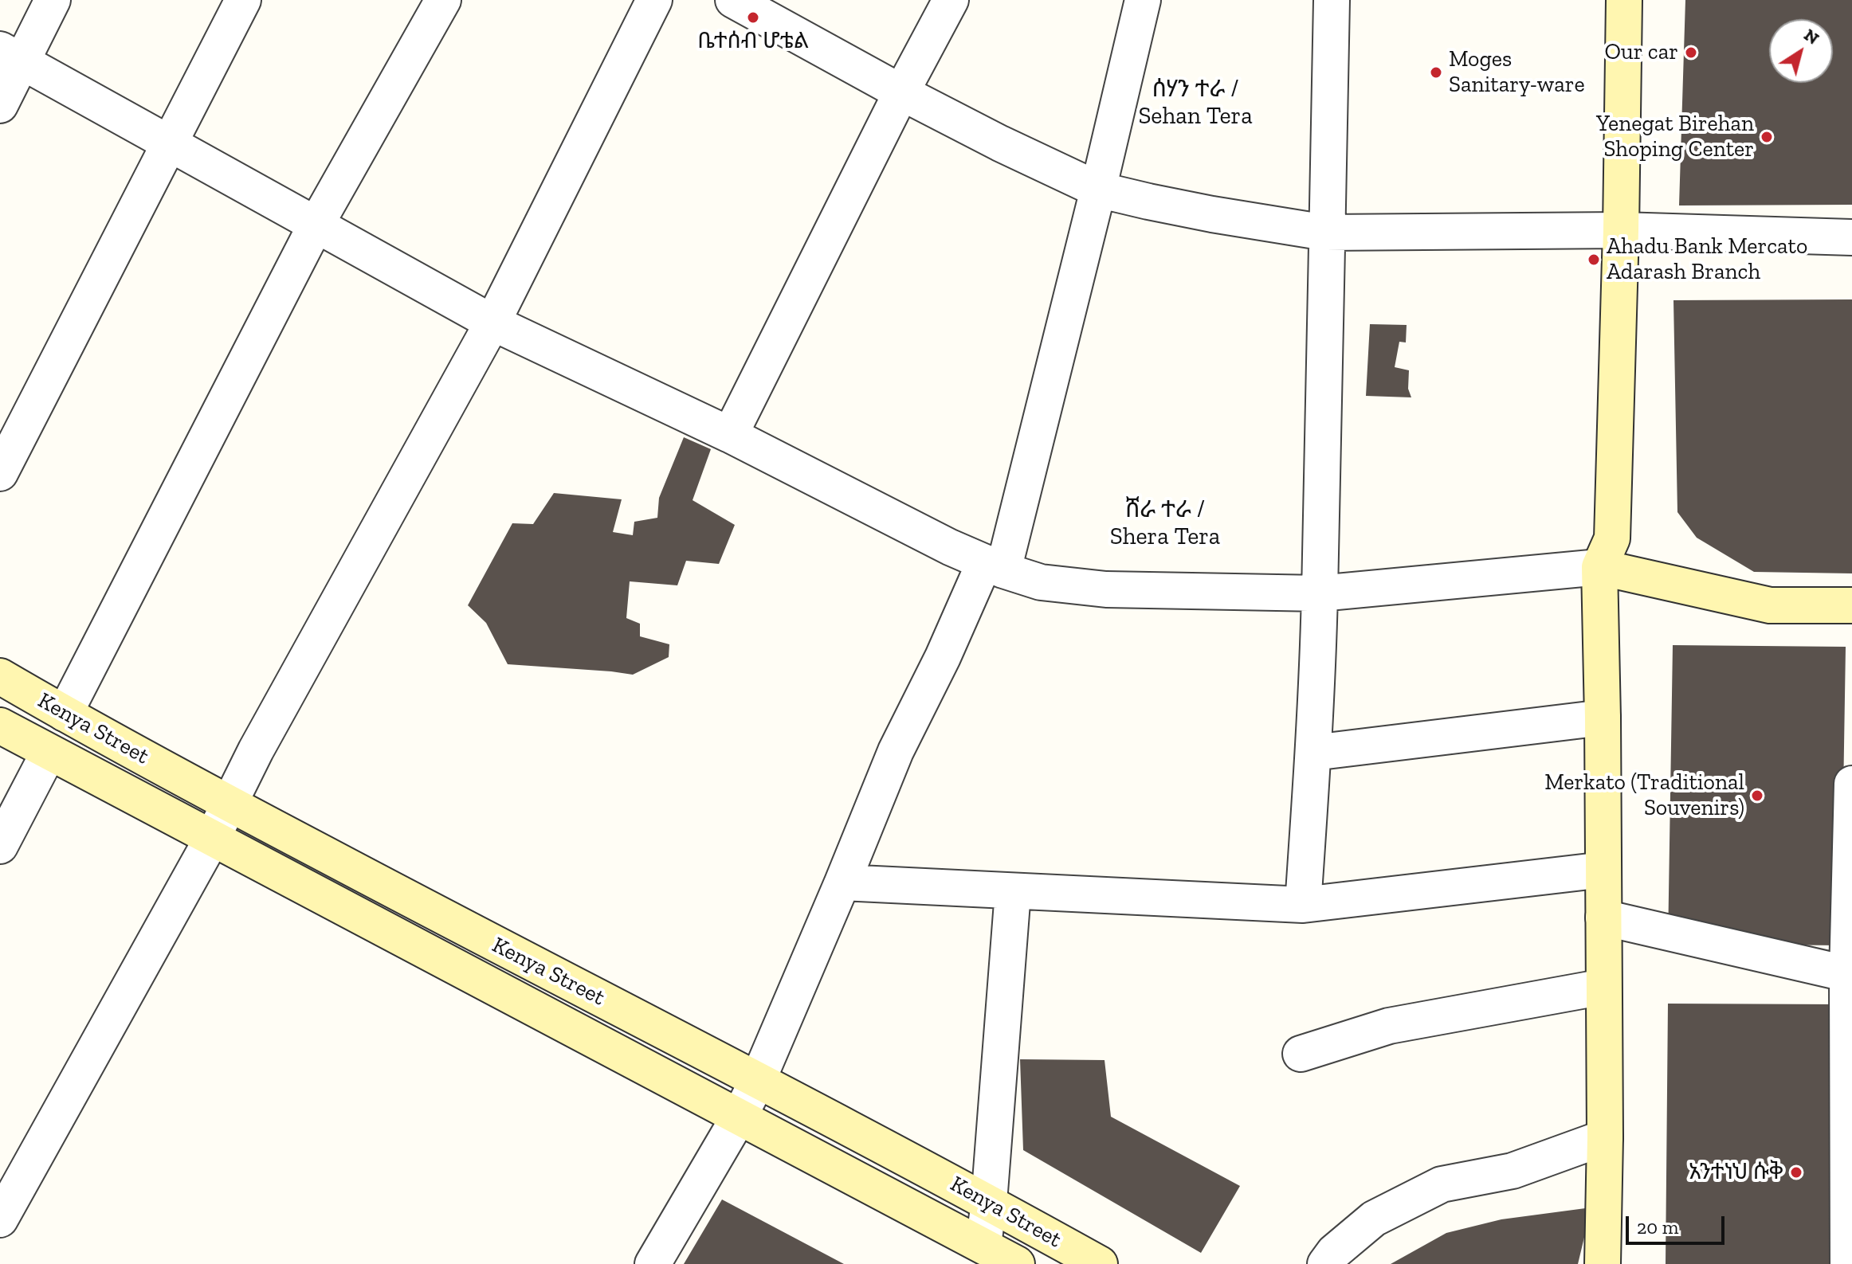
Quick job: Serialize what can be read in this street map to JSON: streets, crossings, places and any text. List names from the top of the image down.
{
  "streets": {
    "main road": ["Kenya Street"]
  },
  "districts": ["ሰሃን ተራ / Sehan Tera", "ሸራ ተራ / Shera Tera"],
  "places": [
    "ቤተሰብ ሆቴል",
    "Our car",
    "Moges Sanitary-ware",
    "Yenegat Birehan Shoping Center",
    "Ahadu Bank Mercato Adarash Branch",
    "Merkato (Traditional Souvenirs)",
    "አንተነህ ሱቅ"
  ],
  "scale_bar": "20 m",
  "north": "top right"
}
